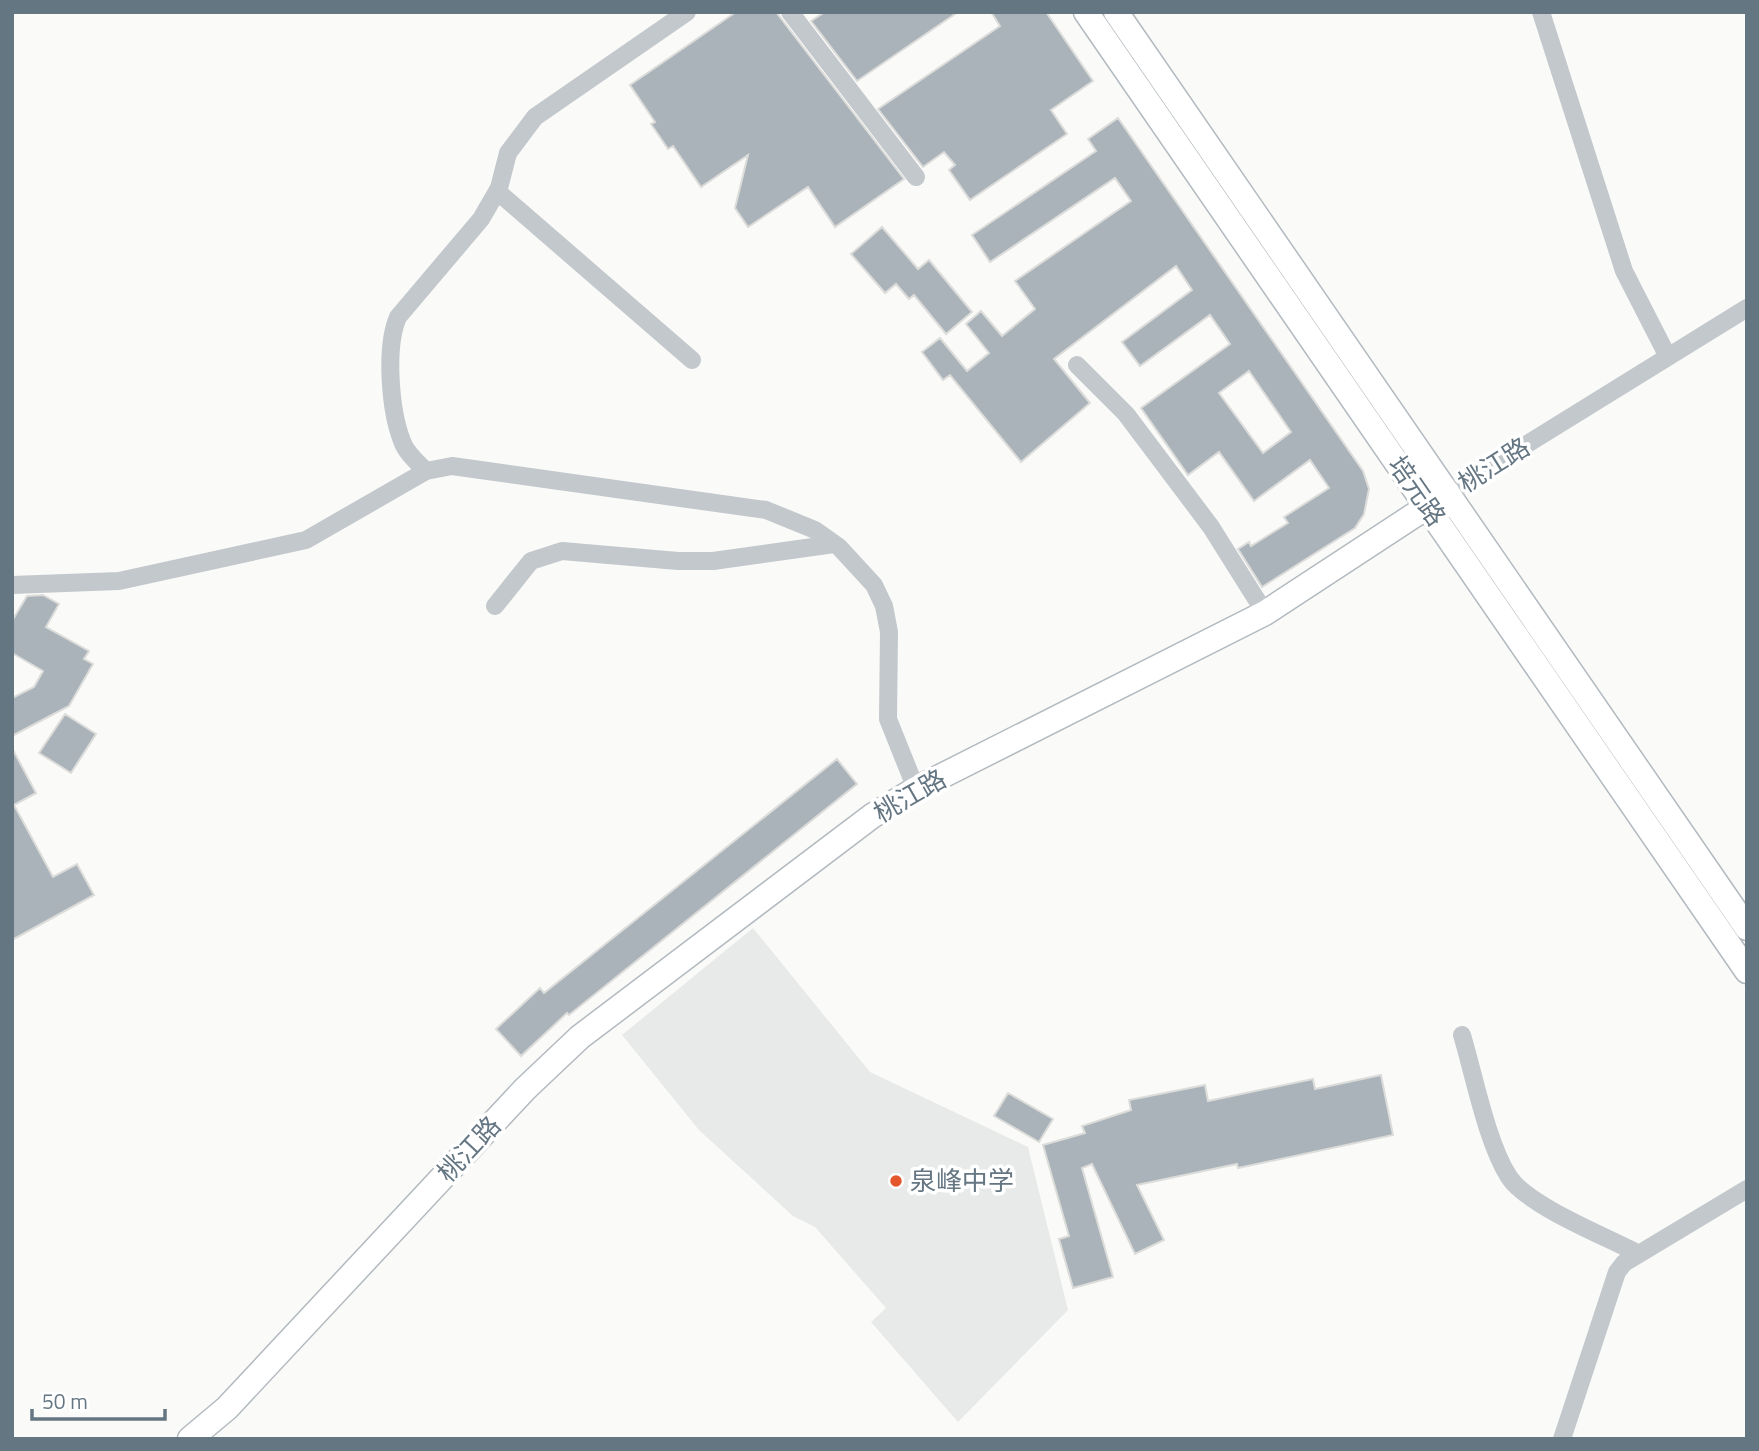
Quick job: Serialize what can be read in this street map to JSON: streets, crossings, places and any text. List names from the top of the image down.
{
  "streets": {
    "main road": ["桃江路", "培元路"]
  },
  "crossings": [
    ["桃江路", "培元路"]
  ],
  "places": ["泉峰中学"],
  "scale_bar": "50 m"
}
